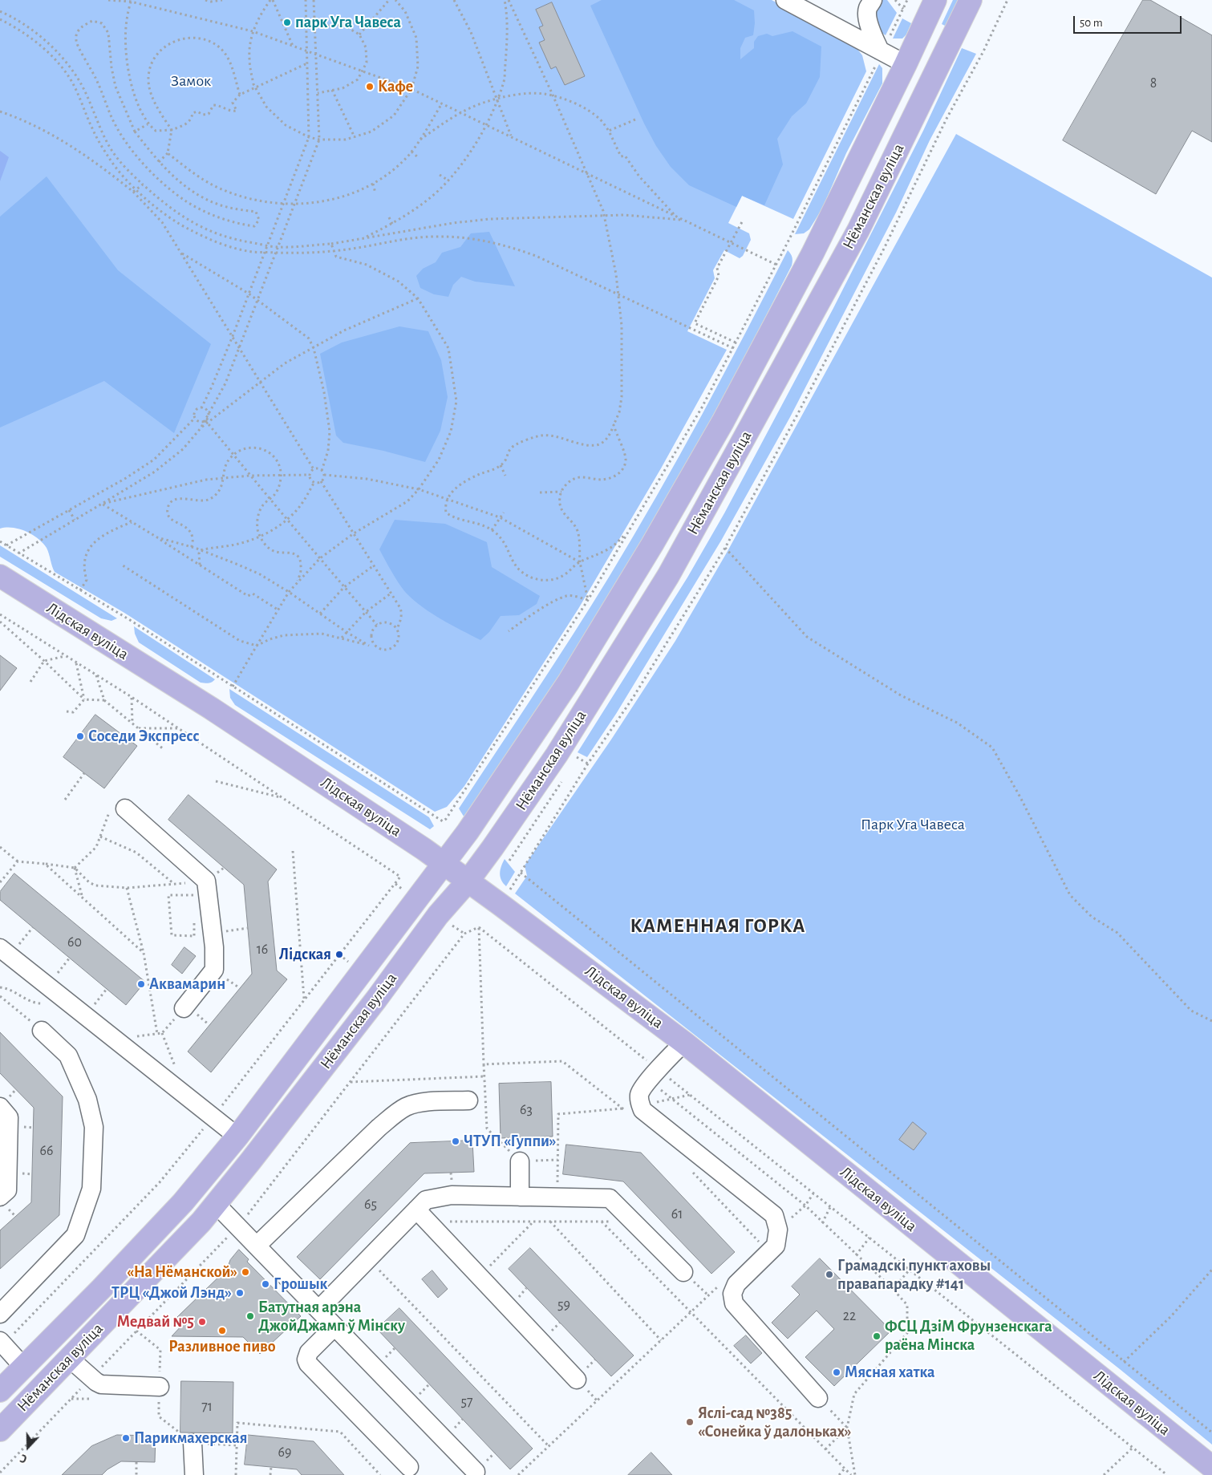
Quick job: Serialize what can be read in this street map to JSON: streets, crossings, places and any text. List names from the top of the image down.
{
  "streets": {
    "main road": ["Нёманская вуліца", "Лідская вуліца"]
  },
  "crossings": [
    ["Нёманская вуліца", "Лідская вуліца"]
  ],
  "districts": ["КАМЕННАЯ ГОРКА"],
  "parks": ["Замок", "Парк Уга Чавеса"],
  "places": [
    "парк Уга Чавеса",
    "Кафе",
    "Соседи Экспресс",
    "Лідская",
    "Аквамарин",
    "ЧТУП «Гуппи»",
    "«На Нёманской»",
    "Грамадскі пункт аховы правапарадку #141",
    "Грошык",
    "ТРЦ «Джой Лэнд»",
    "Батутная арэна ДжойДжамп ў Мінску",
    "Медвай №5",
    "Разливное пиво",
    "ФСЦ ДзіМ Фрунзенскага раёна Мінска",
    "Мясная хатка",
    "Яслі-сад №385 «Сонейка ў далоньках»",
    "Парикмахерская"
  ],
  "house_numbers": [
    "8",
    "60",
    "16",
    "63",
    "66",
    "65",
    "61",
    "59",
    "22",
    "57",
    "71",
    "69"
  ],
  "scale_bar": "50 m",
  "north": "bottom"
}
